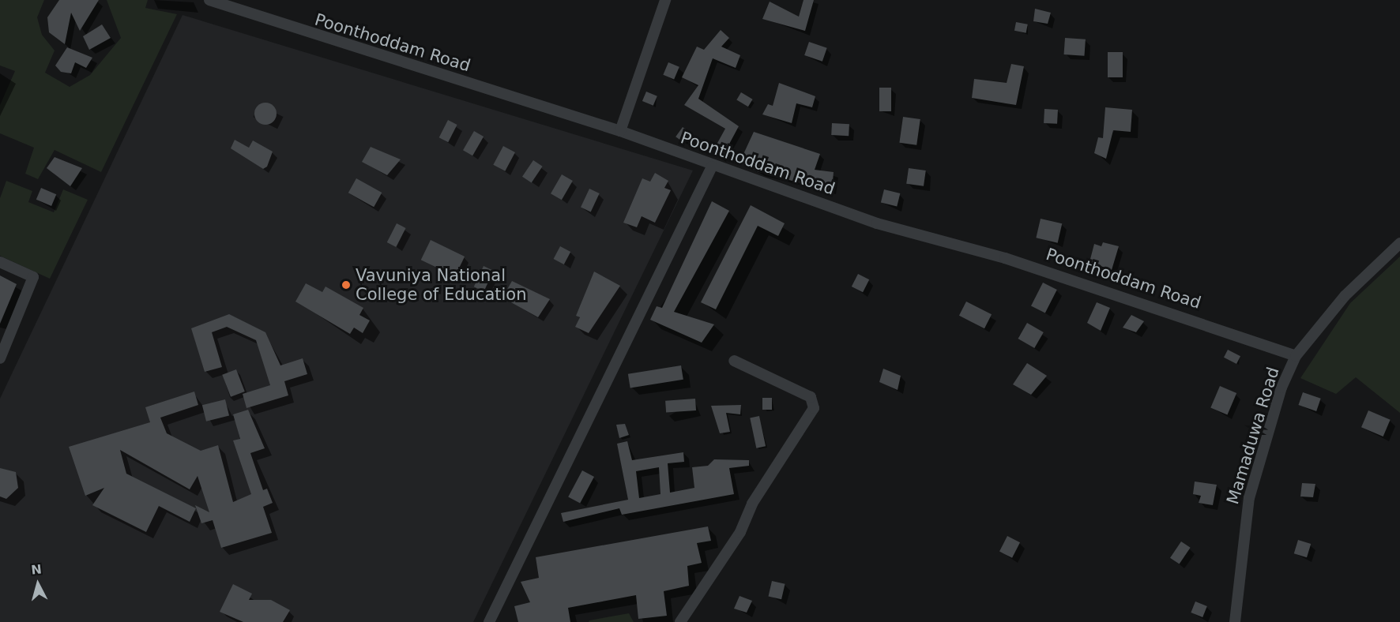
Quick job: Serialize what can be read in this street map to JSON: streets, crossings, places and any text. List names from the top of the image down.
{
  "streets": {
    "street": ["Poonthoddam Road", "Mamaduwa Road"]
  },
  "crossings": [
    ["Poonthoddam Road", "Mamaduwa Road"]
  ],
  "places": ["Vavuniya National College of Education"],
  "north": "top"
}
